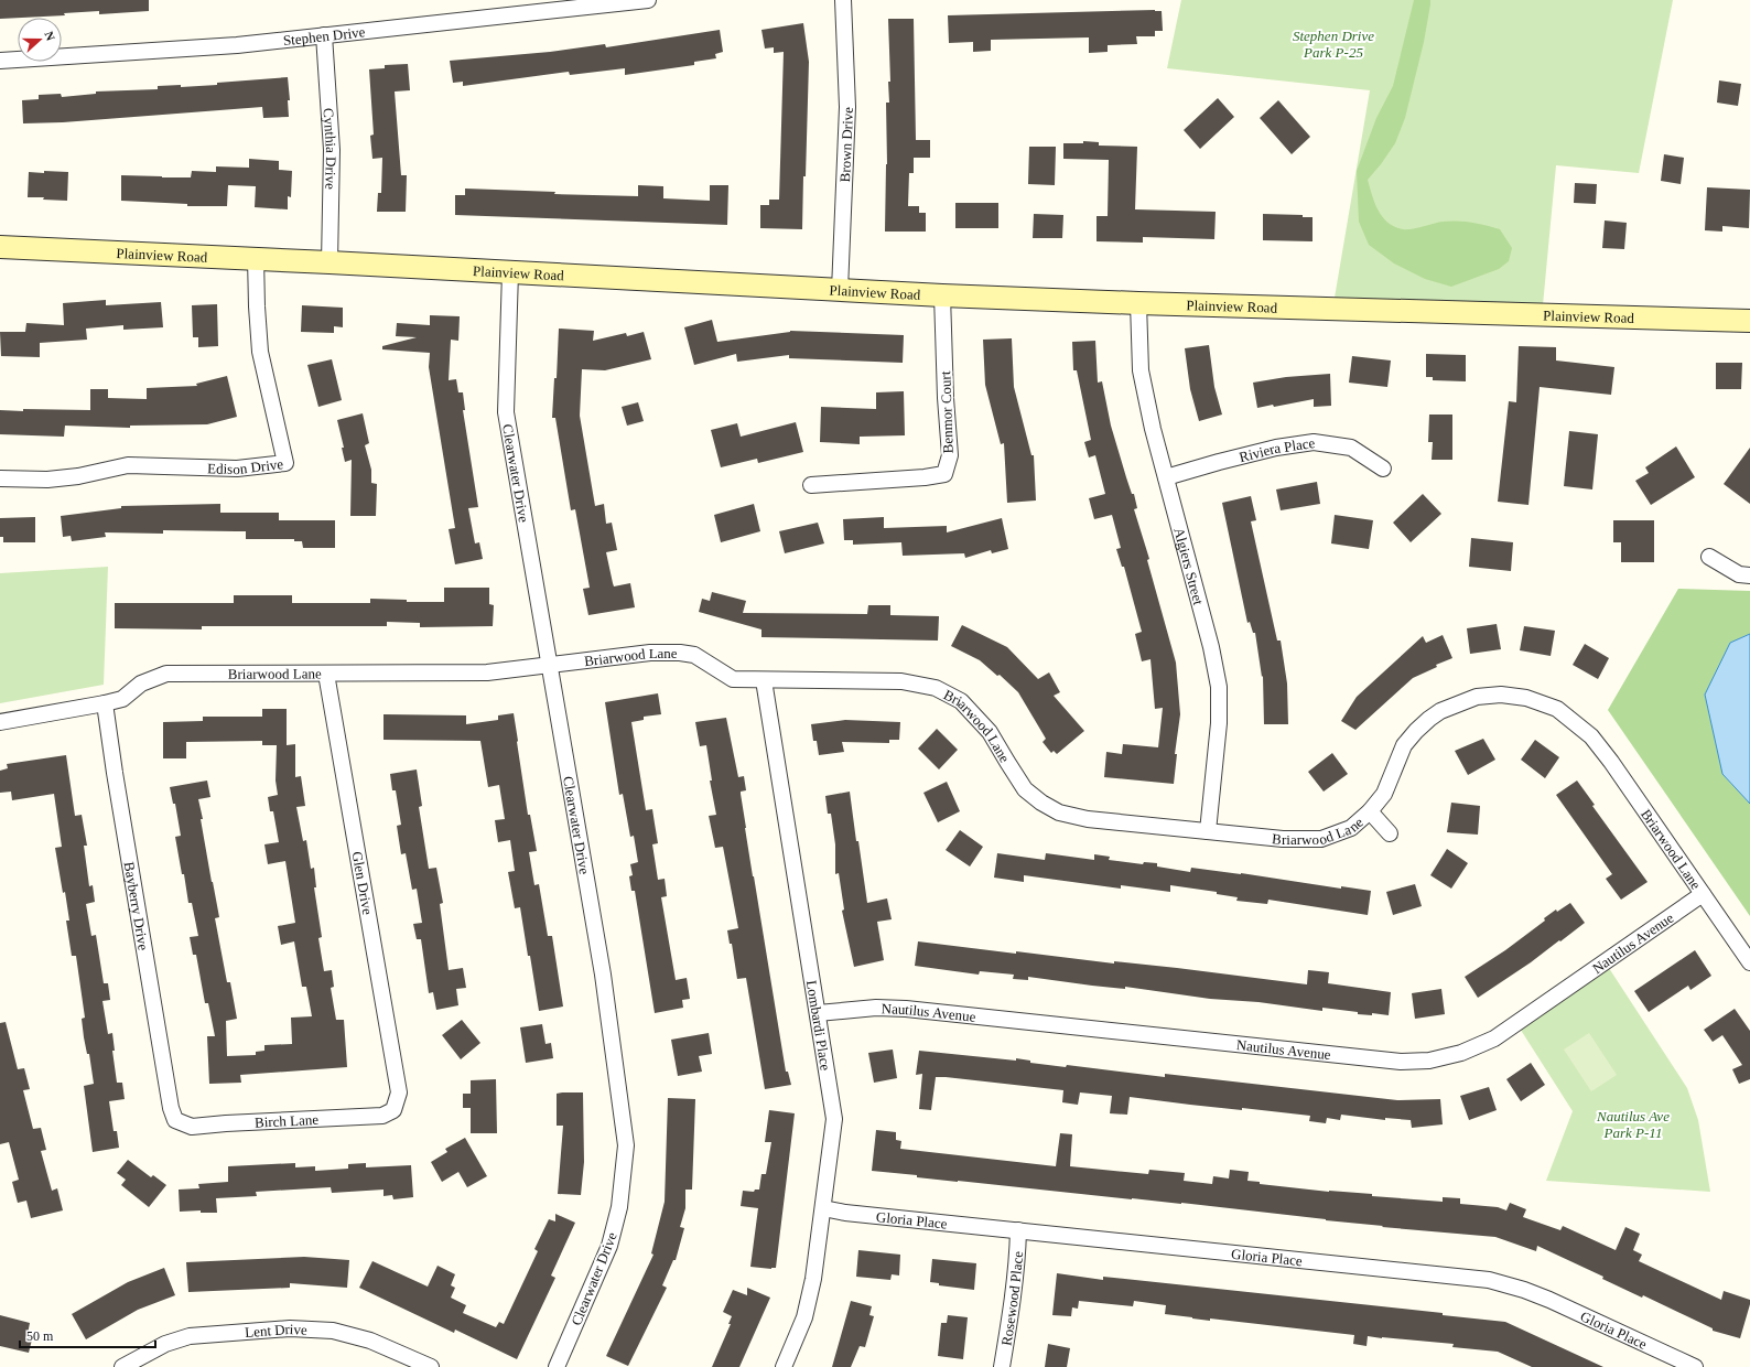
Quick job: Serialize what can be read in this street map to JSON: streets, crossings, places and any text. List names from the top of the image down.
{
  "streets": {
    "main road": ["Plainview Road"],
    "street": [
      "Stephen Drive",
      "Brown Drive",
      "Cynthia Drive",
      "Benmor Court",
      "Riviera Place",
      "Edison Drive",
      "Clearwater Drive",
      "Algiers Street",
      "Briarwood Lane",
      "Glen Drive",
      "Bayberry Drive",
      "Nautilus Avenue",
      "Lombardi Place",
      "Birch Lane",
      "Gloria Place",
      "Rosewood Place",
      "Lent Drive"
    ]
  },
  "crossings": [
    ["Stephen Drive", "Cynthia Drive"],
    ["Brown Drive", "Plainview Road"],
    ["Cynthia Drive", "Plainview Road"],
    ["Plainview Road", "Benmor Court"],
    ["Plainview Road", "Edison Drive"],
    ["Plainview Road", "Clearwater Drive"],
    ["Plainview Road", "Algiers Street"],
    ["Riviera Place", "Algiers Street"],
    ["Clearwater Drive", "Briarwood Lane"],
    ["Algiers Street", "Briarwood Lane"],
    ["Briarwood Lane", "Glen Drive"],
    ["Briarwood Lane", "Bayberry Drive"],
    ["Briarwood Lane", "Nautilus Avenue"],
    ["Briarwood Lane", "Lombardi Place"],
    ["Glen Drive", "Birch Lane"],
    ["Bayberry Drive", "Birch Lane"],
    ["Nautilus Avenue", "Lombardi Place"],
    ["Lombardi Place", "Gloria Place"],
    ["Gloria Place", "Rosewood Place"]
  ],
  "parks": ["Stephen Drive Park P-25", "Nautilus Ave Park P-11"],
  "scale_bar": "50 m",
  "north": "right"
}
